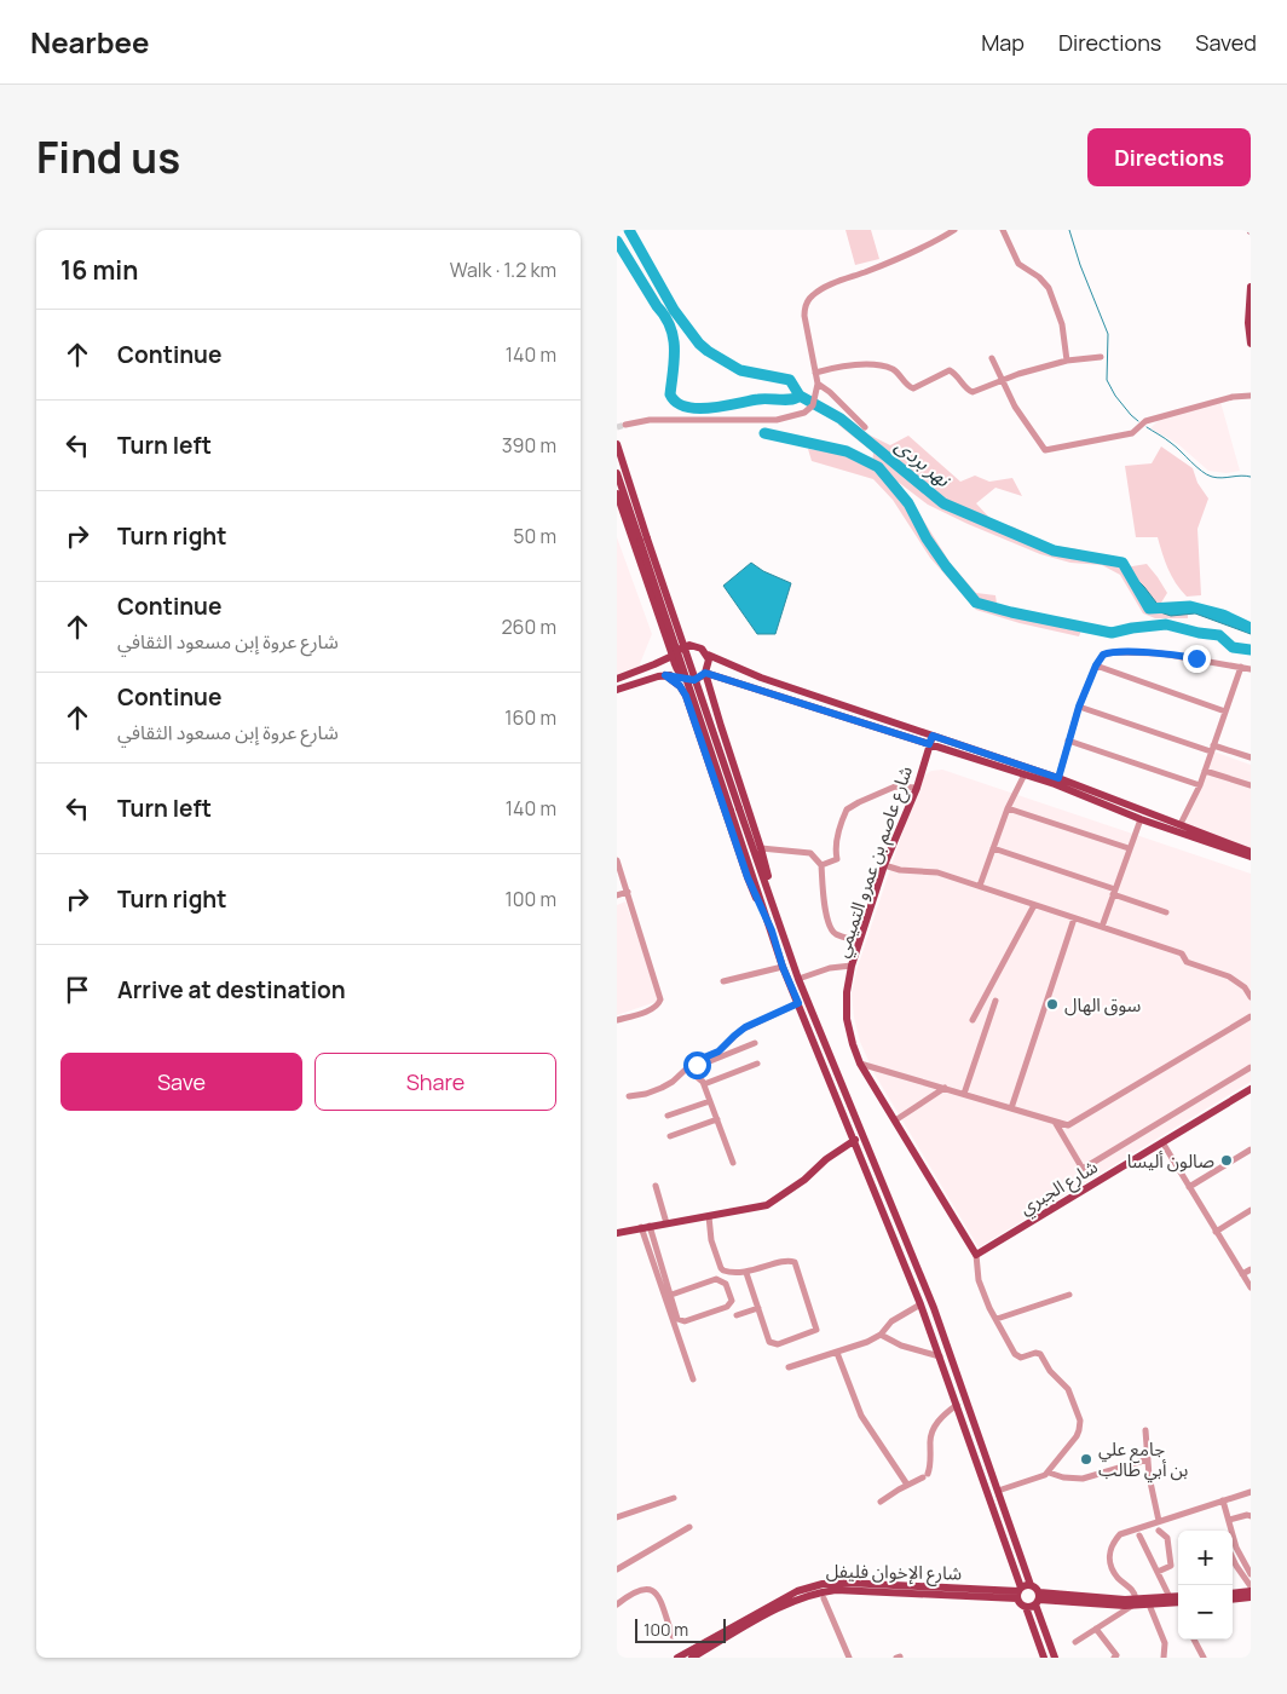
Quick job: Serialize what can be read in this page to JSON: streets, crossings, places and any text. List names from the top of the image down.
{
  "streets": {
    "main road": ["شارع عاصم بن عمرو التميمي", "شارع الجبري", "شارع الإخوان فليفل"]
  },
  "crossings": [
    ["شارع عاصم بن عمرو التميمي", "شارع الجبري"]
  ],
  "water": ["نهر بردى"],
  "places": ["سوق الهال", "صالون أليسا", "جامع علي بن أبي طالب"],
  "scale_bar": "100 m",
  "page": {
    "header": "Nearbee",
    "nav": ["Map", "Directions", "Saved"],
    "title": "Find us",
    "buttons": [
      "Directions",
      ["Save", "Share"]
    ],
    "heading": ["16 min", "Walk · 1.2 km"],
    "list": [
      ["Continue", "140 m"],
      ["Turn left", "390 m"],
      ["Turn right", "50 m"],
      ["Continue", "شارع عروة إبن مسعود الثقافي", "260 m"],
      ["Continue", "شارع عروة إبن مسعود الثقافي", "160 m"],
      ["Turn left", "140 m"],
      ["Turn right", "100 m"],
      "Arrive at destination"
    ],
    "map_buttons": ["+", "−"],
    "scale": "100 m"
  }
}
